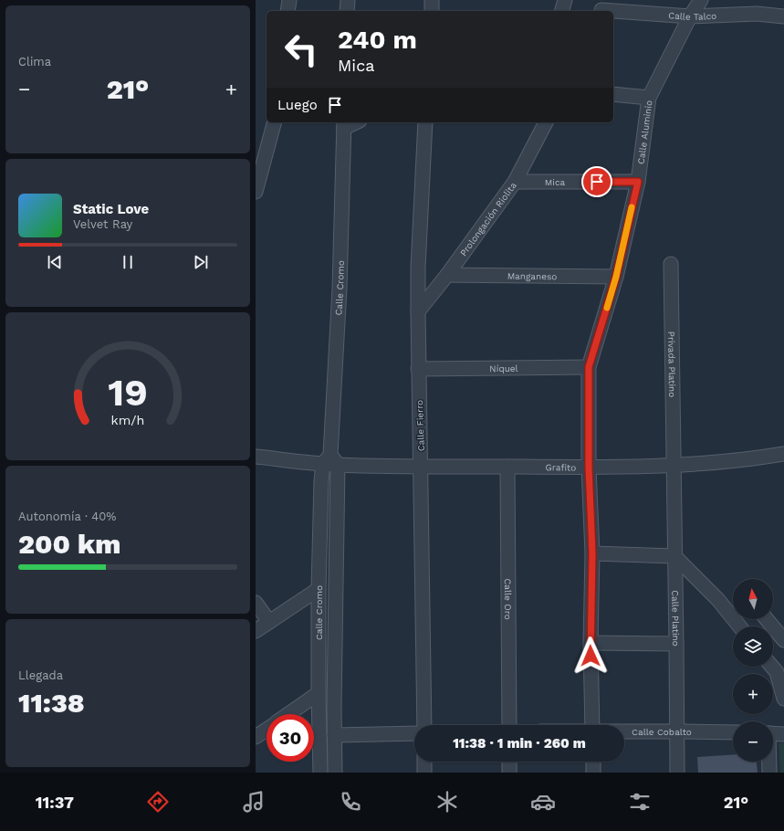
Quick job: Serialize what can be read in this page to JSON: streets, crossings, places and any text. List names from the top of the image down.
{
  "streets": {
    "street": [
      "Calle Talco",
      "Calle Aluminio",
      "Mica",
      "Prolongación Riolita",
      "Manganeso",
      "Calle Cromo",
      "Privada Platino",
      "Níquel",
      "Calle Fierro",
      "Grafito",
      "Calle Oro",
      "Calle Platino",
      "Calle Cobalto"
    ]
  },
  "crossings": [
    ["Calle Talco", "Calle Aluminio"],
    ["Calle Aluminio", "Mica"],
    ["Calle Aluminio", "Manganeso"],
    ["Calle Aluminio", "Níquel"],
    ["Calle Aluminio", "Grafito"],
    ["Mica", "Prolongación Riolita"],
    ["Prolongación Riolita", "Manganeso"],
    ["Prolongación Riolita", "Calle Fierro"],
    ["Calle Cromo", "Grafito"],
    ["Privada Platino", "Grafito"],
    ["Privada Platino", "Calle Platino"],
    ["Níquel", "Calle Fierro"],
    ["Calle Fierro", "Grafito"],
    ["Grafito", "Calle Oro"],
    ["Grafito", "Calle Platino"],
    ["Calle Platino", "Calle Cobalto"]
  ],
  "north": "top",
  "page": {
    "tile": [
      "Clima",
      ["Autonomía · 40%", "200 km"],
      ["Llegada", "11:38"]
    ],
    "turn": ["240 m", "Mica"],
    "heat": ["−", "21°", "+"],
    "then": "Luego",
    "song": ["Static Love", "Velvet Ray"],
    "map_buttons": ["+", "−"],
    "limit": "30",
    "trip": "11:38 · 1 min · 260 m",
    "tabs": ["11:37", "21°"],
    "gauge": ["19", "km/h"]
  }
}
